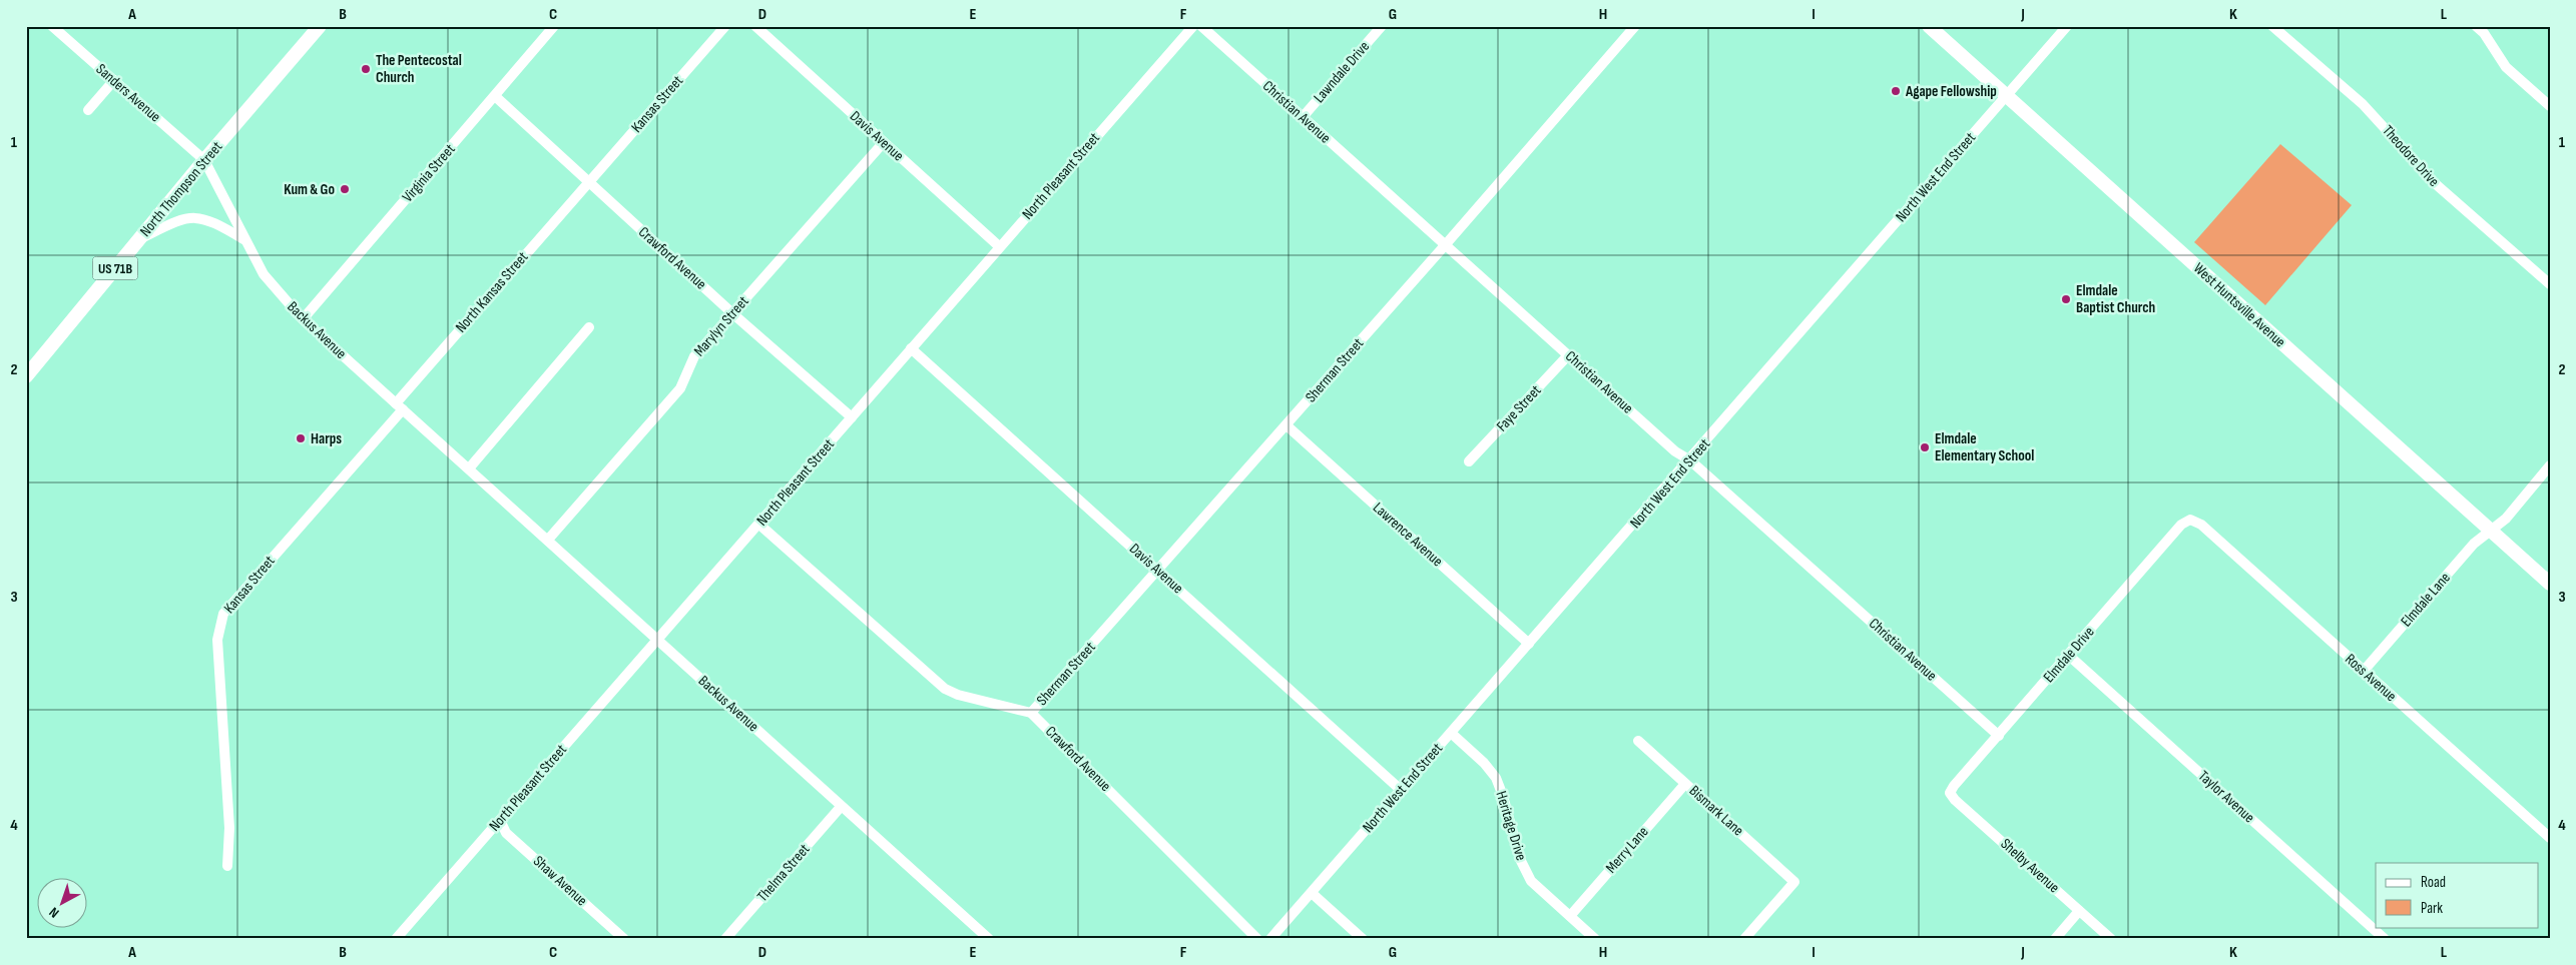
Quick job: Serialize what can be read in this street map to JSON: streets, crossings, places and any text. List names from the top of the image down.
{
  "streets": {
    "main road": ["North Thompson Street", "US 71B", "West Huntsville Avenue"],
    "street": [
      "Lawndale Drive",
      "Sanders Avenue",
      "Kansas Street",
      "Christian Avenue",
      "Davis Avenue",
      "Theodore Drive",
      "Virginia Street",
      "North Pleasant Street",
      "North West End Street",
      "Crawford Avenue",
      "North Kansas Street",
      "Marylyn Street",
      "Backus Avenue",
      "Sherman Street",
      "Faye Street",
      "Lawrence Avenue",
      "Elmdale Lane",
      "Elmdale Drive",
      "Ross Avenue",
      "Taylor Avenue",
      "Bismark Lane",
      "Heritage Drive",
      "Merry Lane",
      "Shelby Avenue",
      "Thelma Street",
      "Shaw Avenue"
    ]
  },
  "crossings": [
    ["Lawndale Drive", "Christian Avenue"],
    ["Sanders Avenue", "North Thompson Street"],
    ["Sanders Avenue", "Backus Avenue"],
    ["Kansas Street", "Crawford Avenue"],
    ["Kansas Street", "North Kansas Street"],
    ["Kansas Street", "Backus Avenue"],
    ["Christian Avenue", "North West End Street"],
    ["Christian Avenue", "Sherman Street"],
    ["Christian Avenue", "Faye Street"],
    ["Christian Avenue", "Elmdale Drive"],
    ["Davis Avenue", "North Pleasant Street"],
    ["Davis Avenue", "North West End Street"],
    ["Davis Avenue", "Marylyn Street"],
    ["Davis Avenue", "Sherman Street"],
    ["Virginia Street", "Crawford Avenue"],
    ["Virginia Street", "Backus Avenue"],
    ["North Pleasant Street", "Crawford Avenue"],
    ["North Pleasant Street", "Backus Avenue"],
    ["North Pleasant Street", "Shaw Avenue"],
    ["North West End Street", "West Huntsville Avenue"],
    ["North West End Street", "Lawrence Avenue"],
    ["North West End Street", "Heritage Drive"],
    ["North Thompson Street", "Backus Avenue"],
    ["Crawford Avenue", "North Kansas Street"],
    ["Crawford Avenue", "Marylyn Street"],
    ["Crawford Avenue", "Sherman Street"],
    ["North Kansas Street", "Backus Avenue"],
    ["West Huntsville Avenue", "Elmdale Lane"],
    ["Marylyn Street", "Backus Avenue"],
    ["Backus Avenue", "Thelma Street"],
    ["Sherman Street", "Lawrence Avenue"],
    ["Elmdale Lane", "Ross Avenue"],
    ["Elmdale Drive", "Ross Avenue"],
    ["Elmdale Drive", "Taylor Avenue"],
    ["Elmdale Drive", "Shelby Avenue"],
    ["Bismark Lane", "Merry Lane"],
    ["Heritage Drive", "Merry Lane"]
  ],
  "places": [
    "The Pentecostal Church",
    "Agape Fellowship",
    "Kum & Go",
    "Elmdale Baptist Church",
    "Harps",
    "Elmdale Elementary School"
  ],
  "legend": ["Road", "Park"],
  "north": "bottom left",
  "grid": {
    "columns": [
      "A",
      "B",
      "C",
      "D",
      "E",
      "F",
      "G",
      "H",
      "I",
      "J",
      "K",
      "L"
    ],
    "rows": [
      "1",
      "2",
      "3",
      "4"
    ]
  }
}
